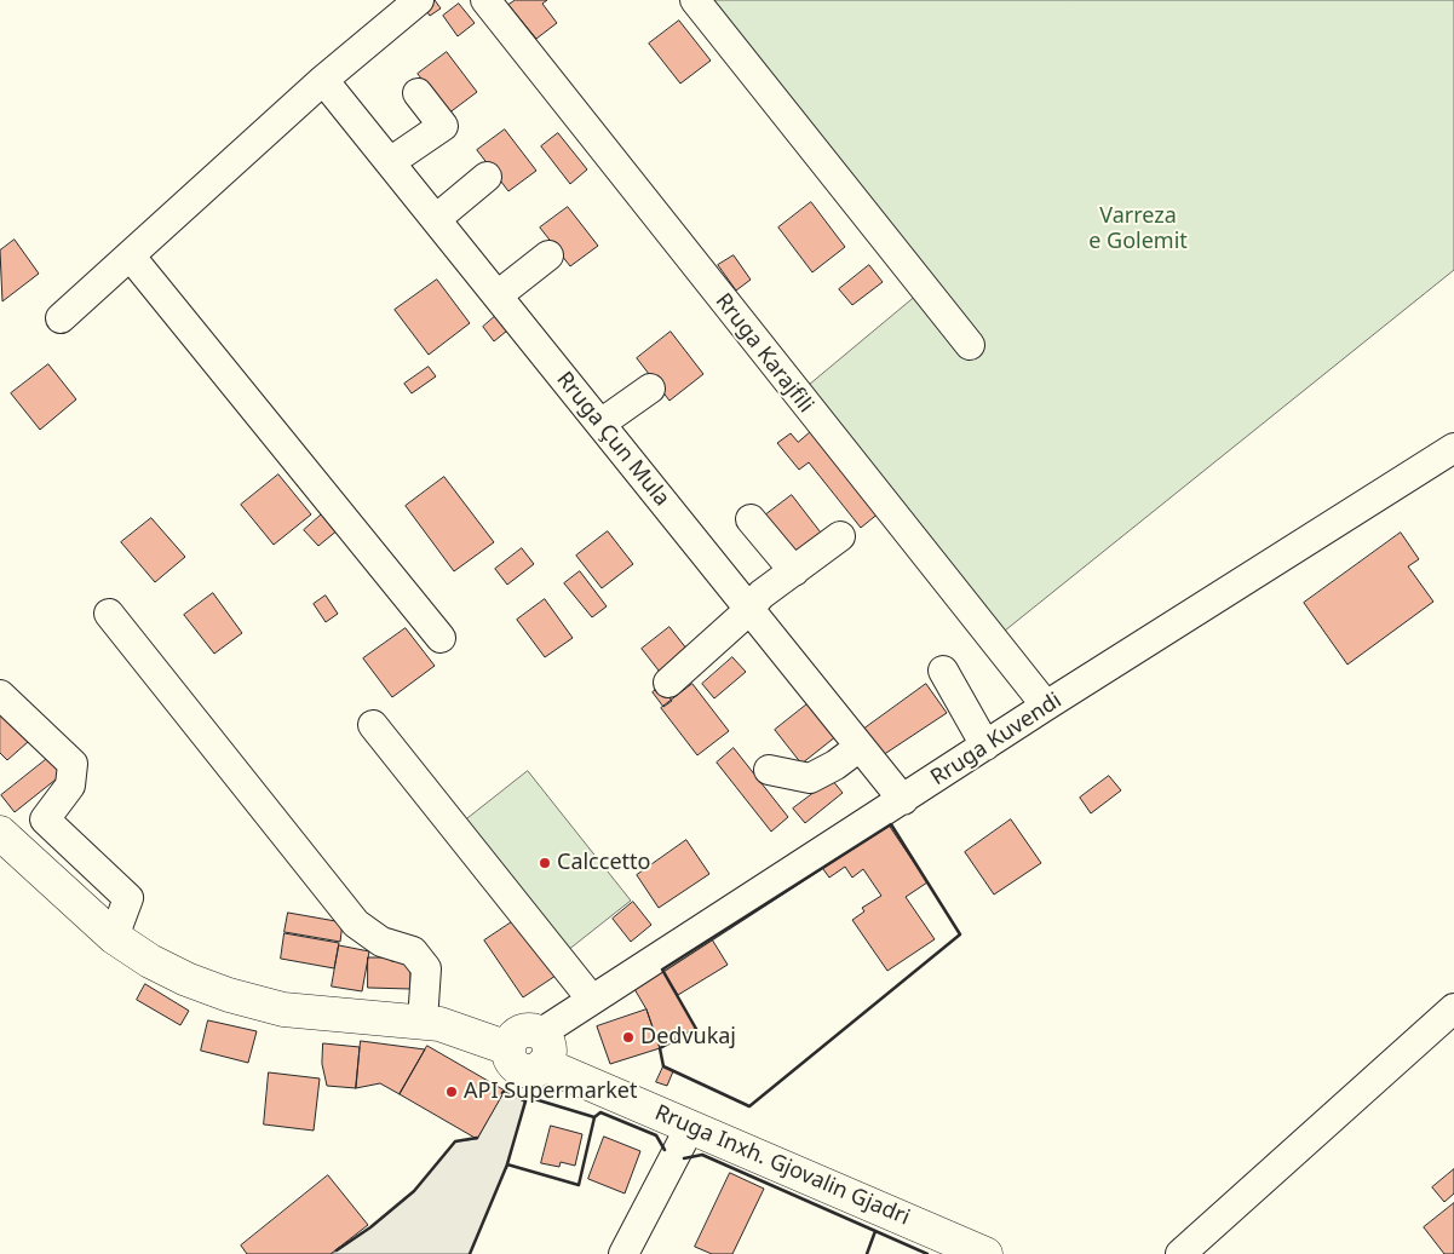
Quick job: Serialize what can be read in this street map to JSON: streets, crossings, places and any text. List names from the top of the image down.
{
  "streets": {
    "main road": ["Rruga Inxh. Gjovalin Gjadri"],
    "street": ["Rruga Karajfili", "Rruga Çun Mula", "Rruga Kuvendi"]
  },
  "crossings": [
    ["Rruga Karajfili", "Rruga Kuvendi"],
    ["Rruga Çun Mula", "Rruga Kuvendi"],
    ["Rruga Kuvendi", "Rruga Inxh. Gjovalin Gjadri"]
  ],
  "parks": ["Varreza e Golemit"],
  "places": ["Calccetto", "Dedvukaj", "API Supermarket"]
}
